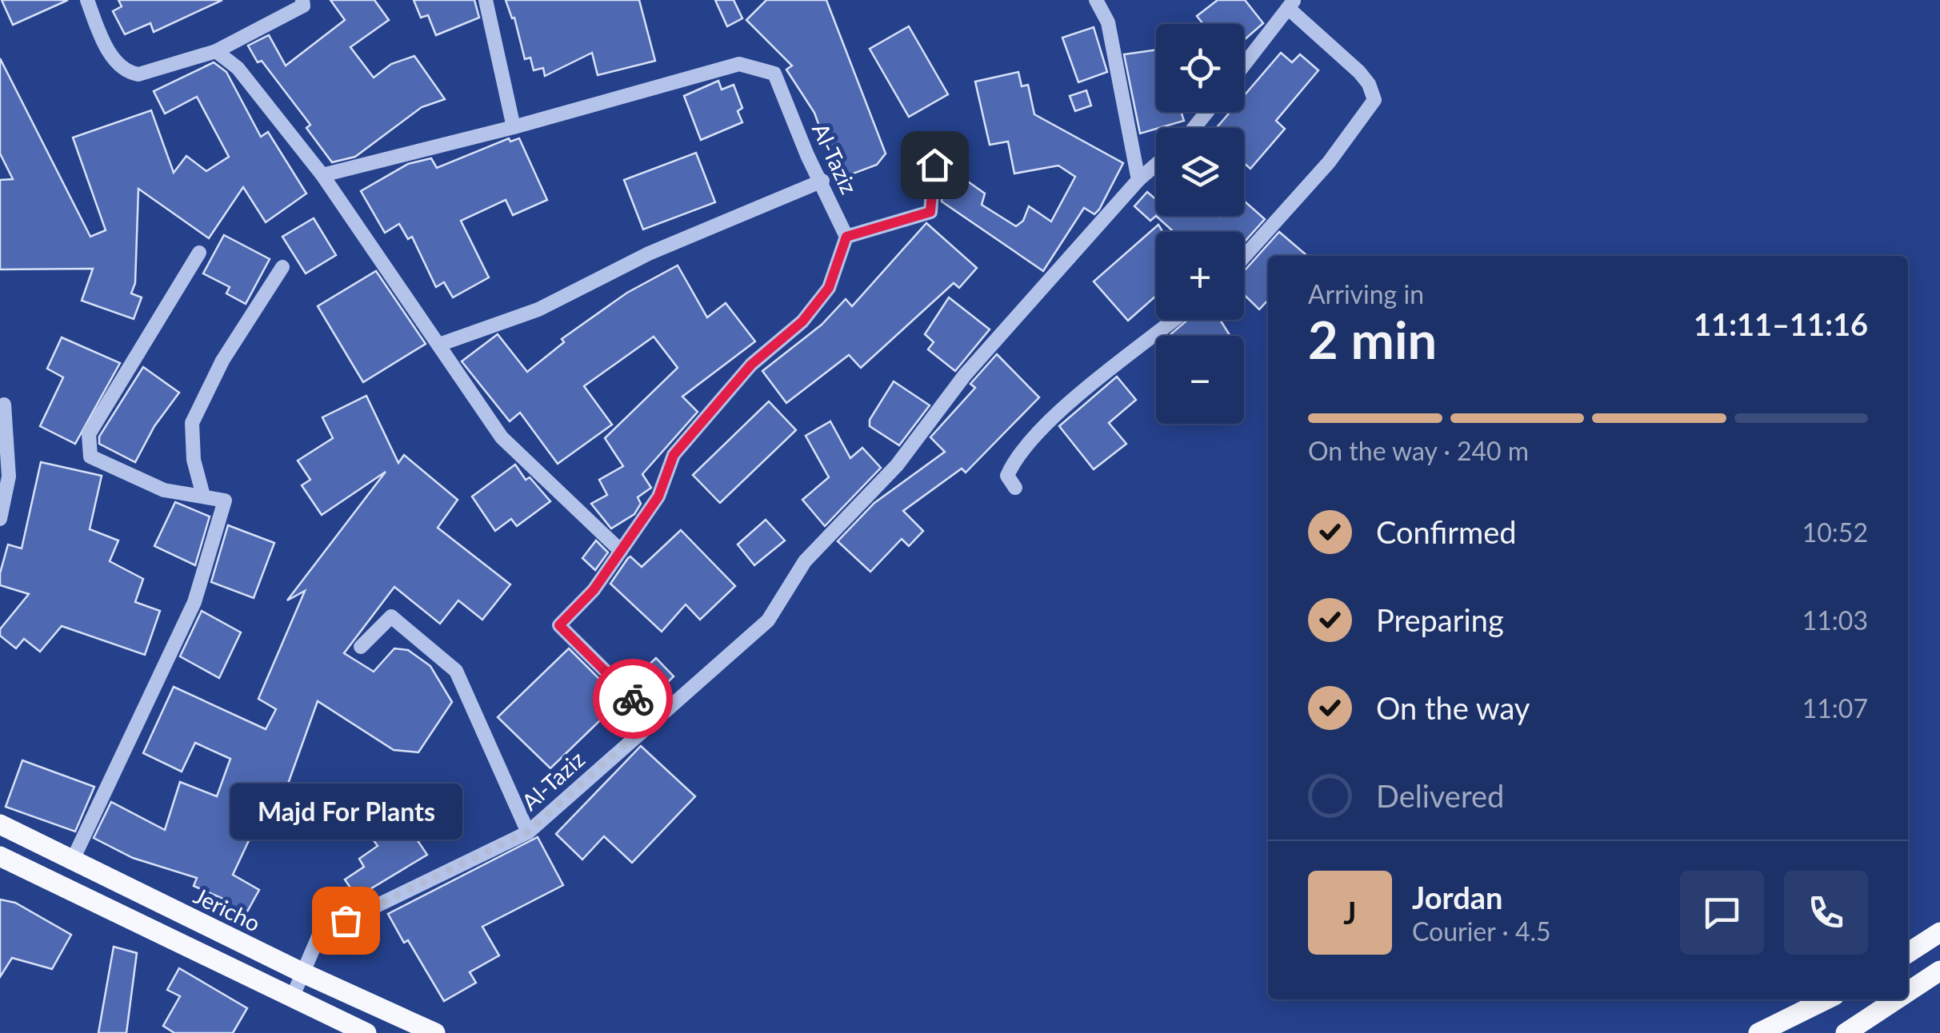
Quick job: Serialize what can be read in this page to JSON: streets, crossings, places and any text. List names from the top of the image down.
{
  "streets": {
    "main road": ["Jericho"],
    "street": ["Al-Taziz"]
  },
  "crossings": [
    ["Al-Taziz", "Jericho"]
  ],
  "places": ["Majd For Plants"],
  "page": {
    "map_buttons": ["+", "−"],
    "heading": ["2 min", "Arriving in", "11:11–11:16"],
    "panel": ["Jordan", "Courier · 4.5"],
    "bar": "On the way · 240 m",
    "list": [
      ["Confirmed", "10:52"],
      ["Preparing", "11:03"],
      ["On the way", "11:07"],
      "Delivered"
    ],
    "bubble": "Majd For Plants",
    "round": "J"
  }
}
